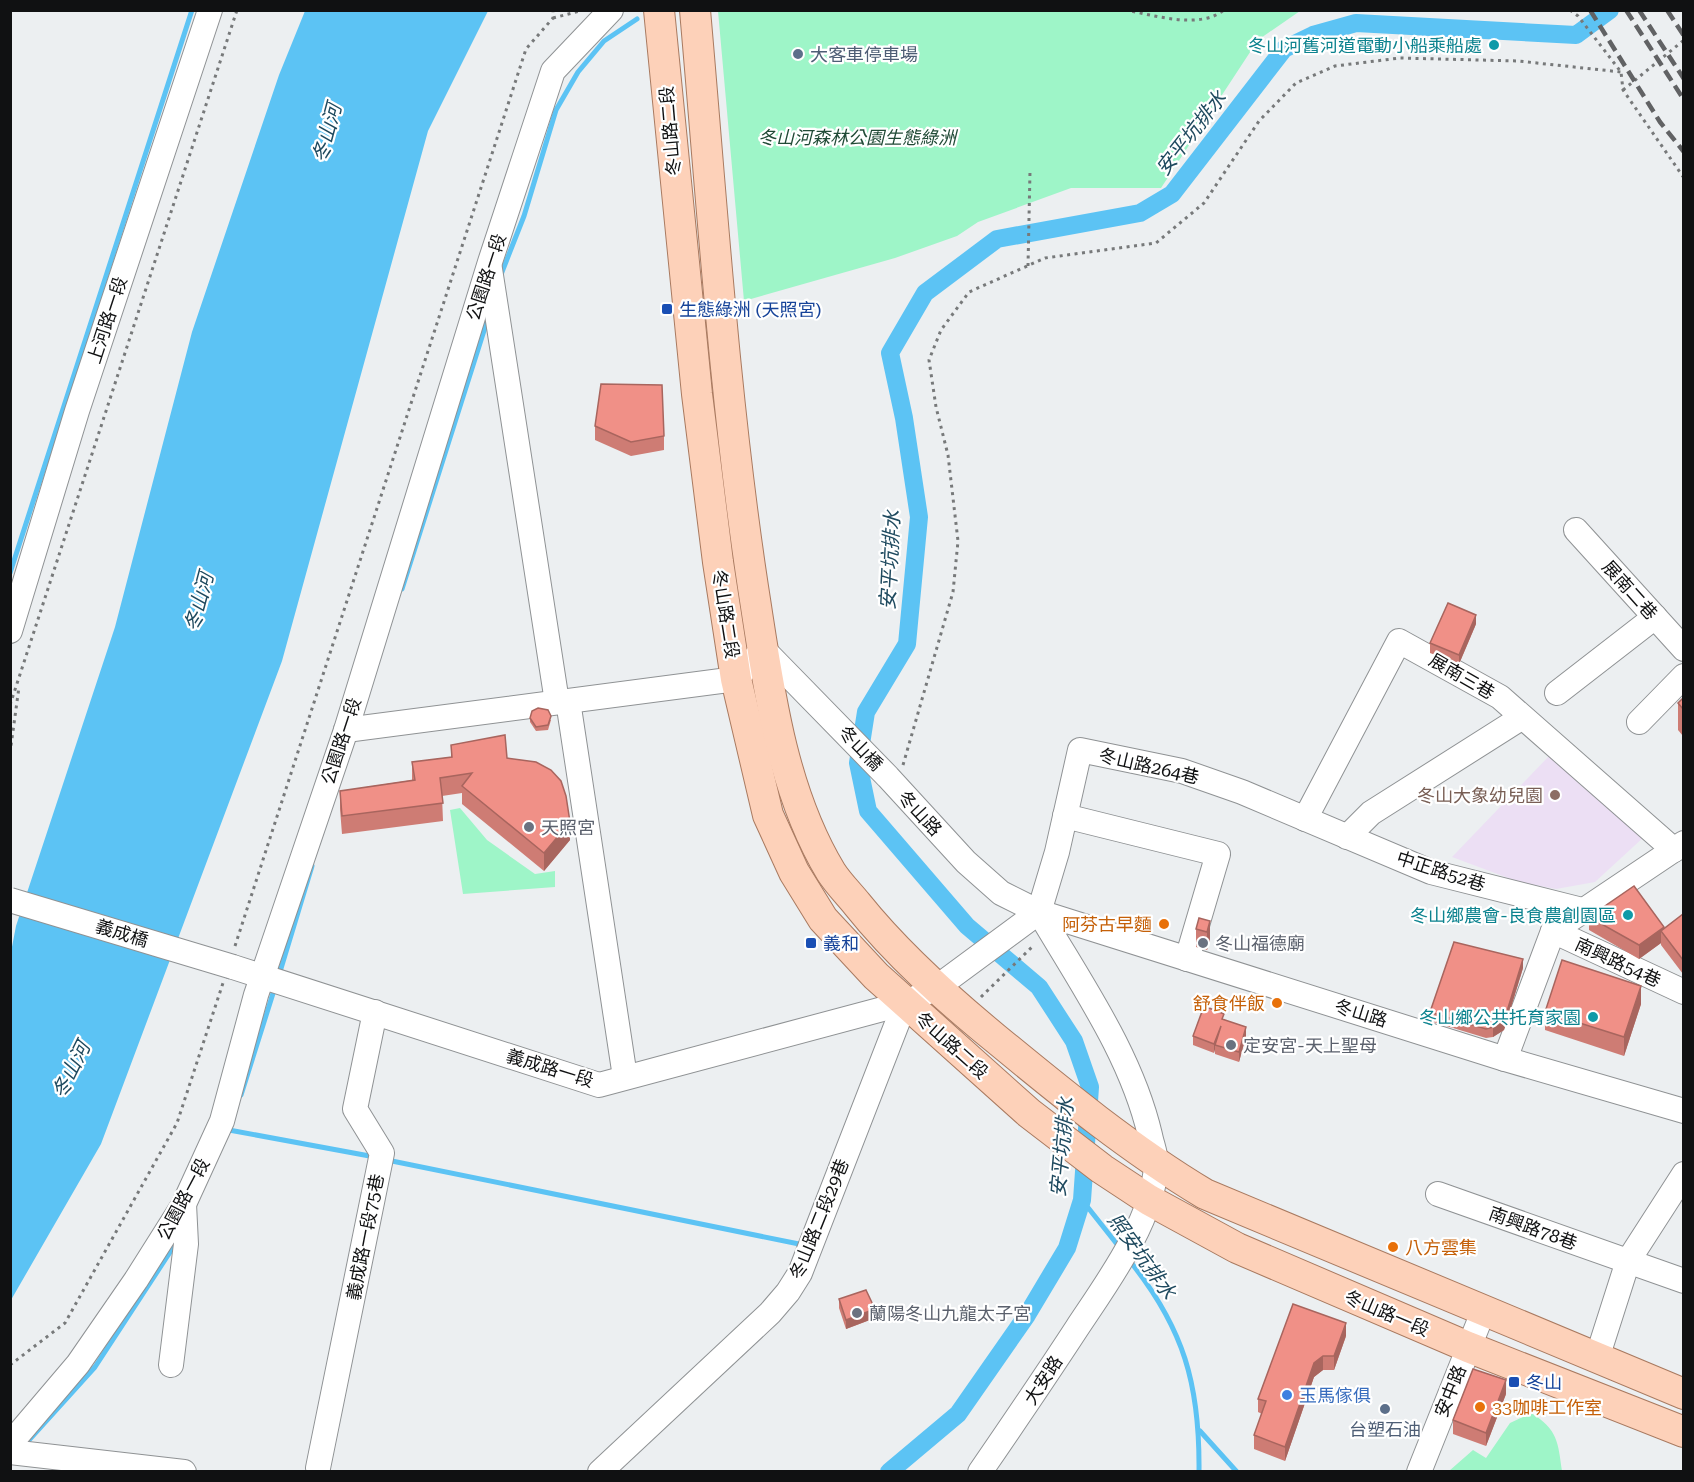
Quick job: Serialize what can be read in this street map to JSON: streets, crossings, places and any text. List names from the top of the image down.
{
  "streets": {
    "main road": ["冬山路二段", "冬山路一段"],
    "street": [
      "公園路一段",
      "上河路一段",
      "展南二巷",
      "展南三巷",
      "冬山橋",
      "冬山路264巷",
      "冬山路",
      "中正路52巷",
      "義成橋",
      "南興路54巷",
      "義成路一段",
      "冬山路二段29巷",
      "南興路78巷",
      "義成路一段75巷",
      "大安路",
      "安中路"
    ]
  },
  "crossings": [
    ["冬山路二段", "冬山橋"],
    ["冬山路二段", "義成路一段"],
    ["冬山路二段", "冬山路二段29巷"],
    ["冬山路二段", "冬山路一段"],
    ["冬山路二段", "大安路"],
    ["公園路一段", "義成路一段"],
    ["展南三巷", "冬山路264巷"],
    ["展南三巷", "中正路52巷"],
    ["冬山橋", "冬山路"],
    ["冬山路264巷", "冬山路"],
    ["冬山路264巷", "中正路52巷"],
    ["義成橋", "義成路一段"],
    ["義成路一段", "冬山路二段29巷"],
    ["義成路一段", "義成路一段75巷"],
    ["冬山路一段", "大安路"],
    ["冬山路一段", "安中路"]
  ],
  "water": ["冬山河", "安平坑排水", "照安坑排水"],
  "parks": ["冬山河森林公園生態綠洲"],
  "places": {
    "other": [
      "冬山河舊河道電動小船乘船處",
      "大客車停車場",
      "冬山大象幼兒園",
      "天照宮",
      "冬山鄉農會-良食農創園區",
      "阿芬古早麵",
      "冬山福德廟",
      "舒食伴飯",
      "冬山鄉公共托育家園",
      "定安宮-天上聖母",
      "八方雲集",
      "蘭陽冬山九龍太子宮",
      "玉馬傢俱",
      "33咖啡工作室",
      "台塑石油"
    ],
    "transit": ["生態綠洲 (天照宮)", "義和", "冬山"]
  }
}
